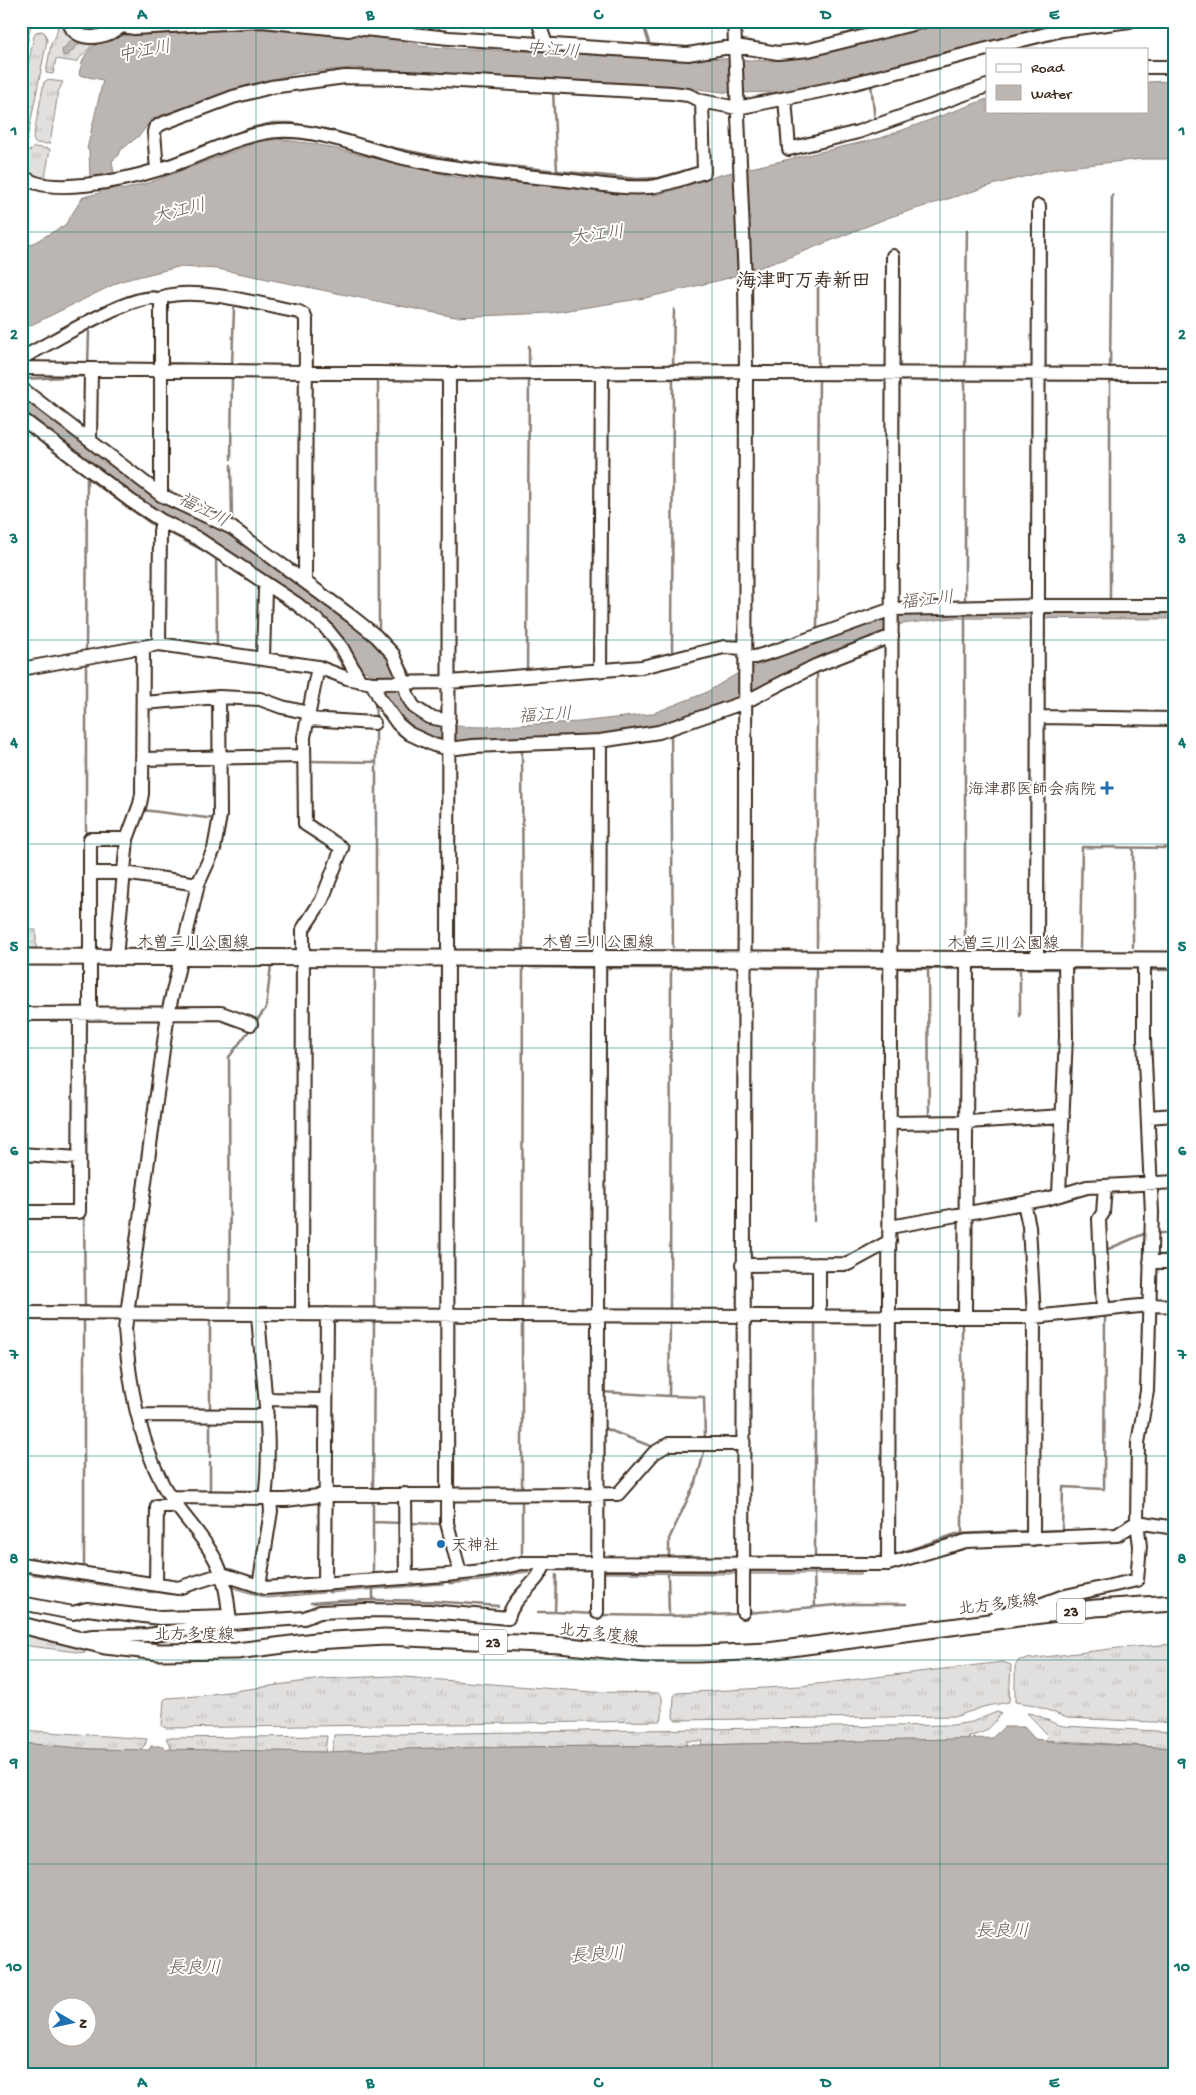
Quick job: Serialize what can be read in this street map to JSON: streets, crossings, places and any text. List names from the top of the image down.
{
  "streets": {
    "main road": ["木曽三川公園線", "北方多度線", "23"]
  },
  "districts": ["海津町万寿新田"],
  "water": [
    "中江川",
    "大江川",
    "福江川",
    "長良川"
  ],
  "places": {
    "health": ["海津郡医師会病院"],
    "other": ["天神社"]
  },
  "legend": ["Road", "Water"],
  "north": "right",
  "grid": {
    "columns": [
      "A",
      "B",
      "C",
      "D",
      "E"
    ],
    "rows": [
      "1",
      "2",
      "3",
      "4",
      "5",
      "6",
      "7",
      "8",
      "9",
      "10"
    ]
  }
}
